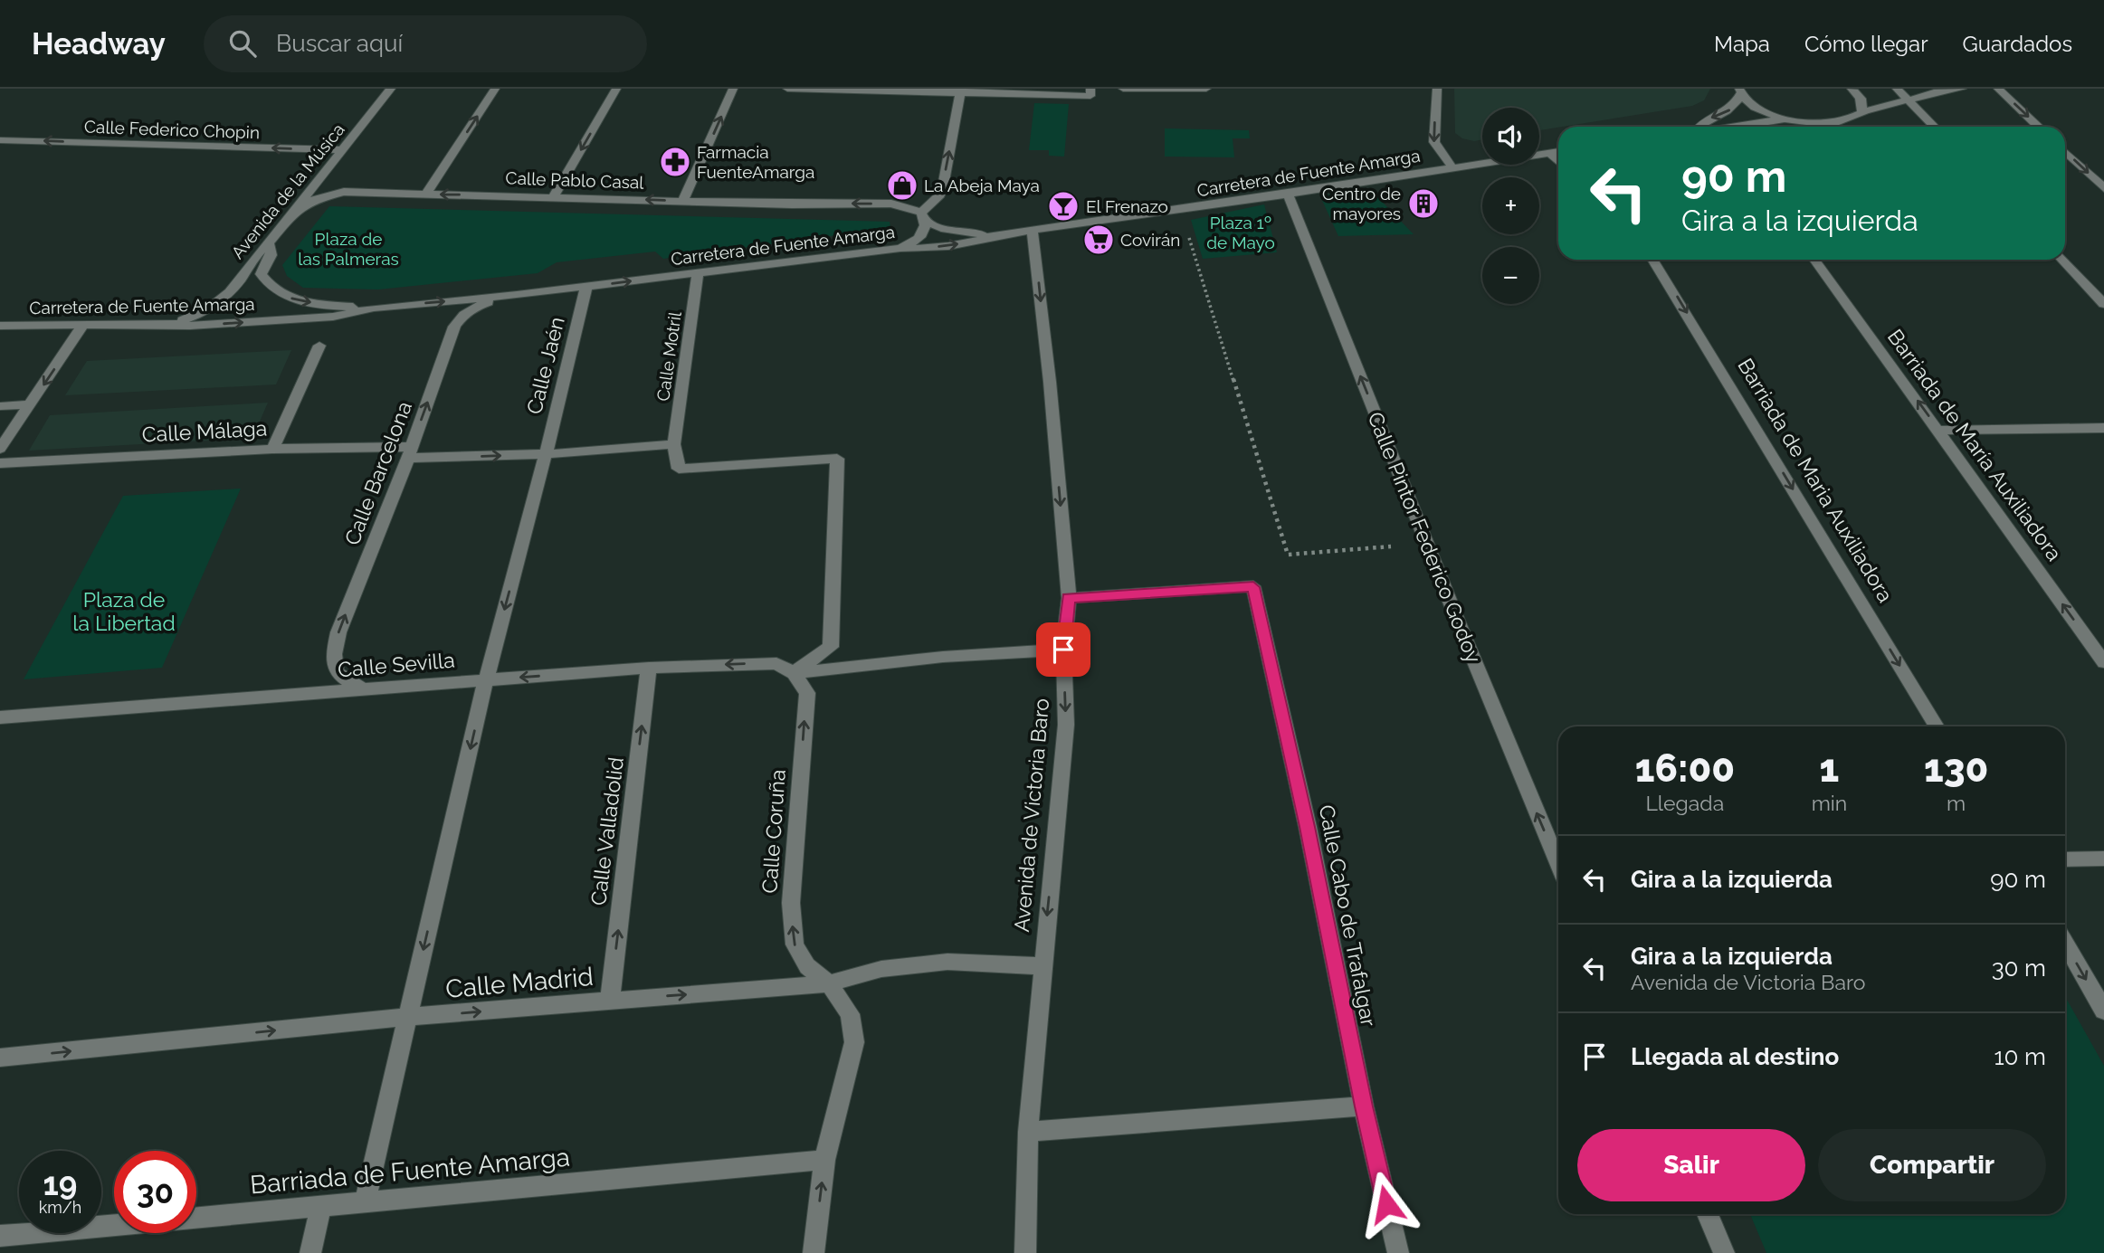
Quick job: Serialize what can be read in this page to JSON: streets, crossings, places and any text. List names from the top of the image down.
{
  "streets": {
    "street": [
      "Calle Federico Chopin",
      "Carretera de Fuente Amarga",
      "Calle Pablo Casal",
      "Avenida de la Música",
      "Calle Motril",
      "Calle Jaén",
      "Calle Málaga",
      "Barriada de María Auxiliadora",
      "Calle Barcelona",
      "Barriada de Maria Auxiliadora",
      "Calle Pintor Federico Godoy",
      "Calle Sevilla",
      "Avenida de Victoria Baro",
      "Calle Valladolid",
      "Calle Coruña",
      "Calle Cabo de Trafalgar",
      "Calle Madrid",
      "Barriada de Fuente Amarga"
    ]
  },
  "crossings": [
    ["Calle Federico Chopin", "Avenida de la Música"],
    ["Carretera de Fuente Amarga", "Calle Pablo Casal"],
    ["Carretera de Fuente Amarga", "Avenida de la Música"],
    ["Carretera de Fuente Amarga", "Calle Motril"],
    ["Carretera de Fuente Amarga", "Calle Jaén"],
    ["Carretera de Fuente Amarga", "Calle Barcelona"],
    ["Carretera de Fuente Amarga", "Calle Pintor Federico Godoy"],
    ["Carretera de Fuente Amarga", "Avenida de Victoria Baro"],
    ["Calle Pablo Casal", "Avenida de la Música"],
    ["Calle Motril", "Calle Málaga"],
    ["Calle Jaén", "Calle Málaga"],
    ["Calle Jaén", "Calle Sevilla"],
    ["Calle Jaén", "Calle Madrid"],
    ["Calle Jaén", "Barriada de Fuente Amarga"],
    ["Calle Málaga", "Calle Barcelona"],
    ["Calle Barcelona", "Calle Sevilla"],
    ["Calle Sevilla", "Calle Valladolid"],
    ["Calle Sevilla", "Calle Coruña"],
    ["Avenida de Victoria Baro", "Calle Cabo de Trafalgar"],
    ["Avenida de Victoria Baro", "Calle Madrid"],
    ["Calle Valladolid", "Calle Madrid"],
    ["Calle Coruña", "Calle Madrid"],
    ["Calle Coruña", "Barriada de Fuente Amarga"]
  ],
  "one_way": [
    "Calle Federico Chopin",
    "Carretera de Fuente Amarga",
    "Calle Jaén",
    "Barriada de María Auxiliadora",
    "Barriada de Maria Auxiliadora",
    "Calle Pintor Federico Godoy",
    "Calle Sevilla",
    "Avenida de Victoria Baro",
    "Calle Valladolid",
    "Calle Coruña",
    "Calle Madrid"
  ],
  "parks": ["Plaza 1º de Mayo", "Plaza de las Palmeras", "Plaza de la Libertad"],
  "places": {
    "pharmacy": ["Farmacia FuenteAmarga"],
    "shop": ["La Abeja Maya"],
    "building": ["Centro de mayores"],
    "bar": ["El Frenazo"],
    "supermarket": ["Covirán"]
  },
  "page": {
    "header": "Headway",
    "search": "Buscar aquí",
    "nav": ["Mapa", "Cómo llegar", "Guardados"],
    "map_buttons": ["+", "−"],
    "turn": ["90 m", "Gira a la izquierda"],
    "eta": [
      "16:00",
      "Llegada",
      "1",
      "min",
      "130",
      "m"
    ],
    "list": [
      {
        "name": "Gira a la izquierda",
        "value": "90 m"
      },
      {
        "name": "Gira a la izquierda",
        "note": "Avenida de Victoria Baro",
        "value": "30 m"
      },
      {
        "name": "Llegada al destino",
        "value": "10 m"
      }
    ],
    "buttons": ["Salir", "Compartir"],
    "speed": "19 km/h",
    "limit": "30"
  }
}
